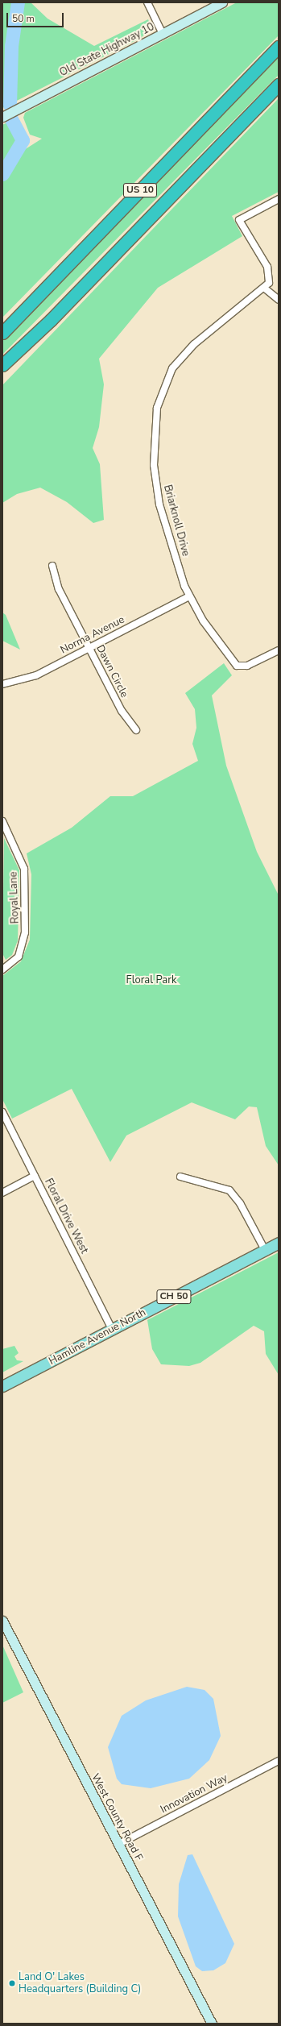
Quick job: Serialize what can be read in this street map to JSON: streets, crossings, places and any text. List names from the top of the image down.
{
  "streets": {
    "highway": ["US 10"],
    "main road": ["CH 50", "Hamline Avenue North"],
    "street": [
      "Old State Highway 10",
      "Briarknoll Drive",
      "Norma Avenue",
      "Dawn Circle",
      "Royal Lane",
      "Floral Drive West",
      "Innovation Way",
      "West County Road F"
    ]
  },
  "crossings": [
    ["Briarknoll Drive", "Norma Avenue"],
    ["Norma Avenue", "Dawn Circle"],
    ["Floral Drive West", "Hamline Avenue North"],
    ["Innovation Way", "West County Road F"]
  ],
  "parks": ["Floral Park"],
  "places": ["Land O' Lakes Headquarters (Building C)"],
  "scale_bar": "50 m"
}
